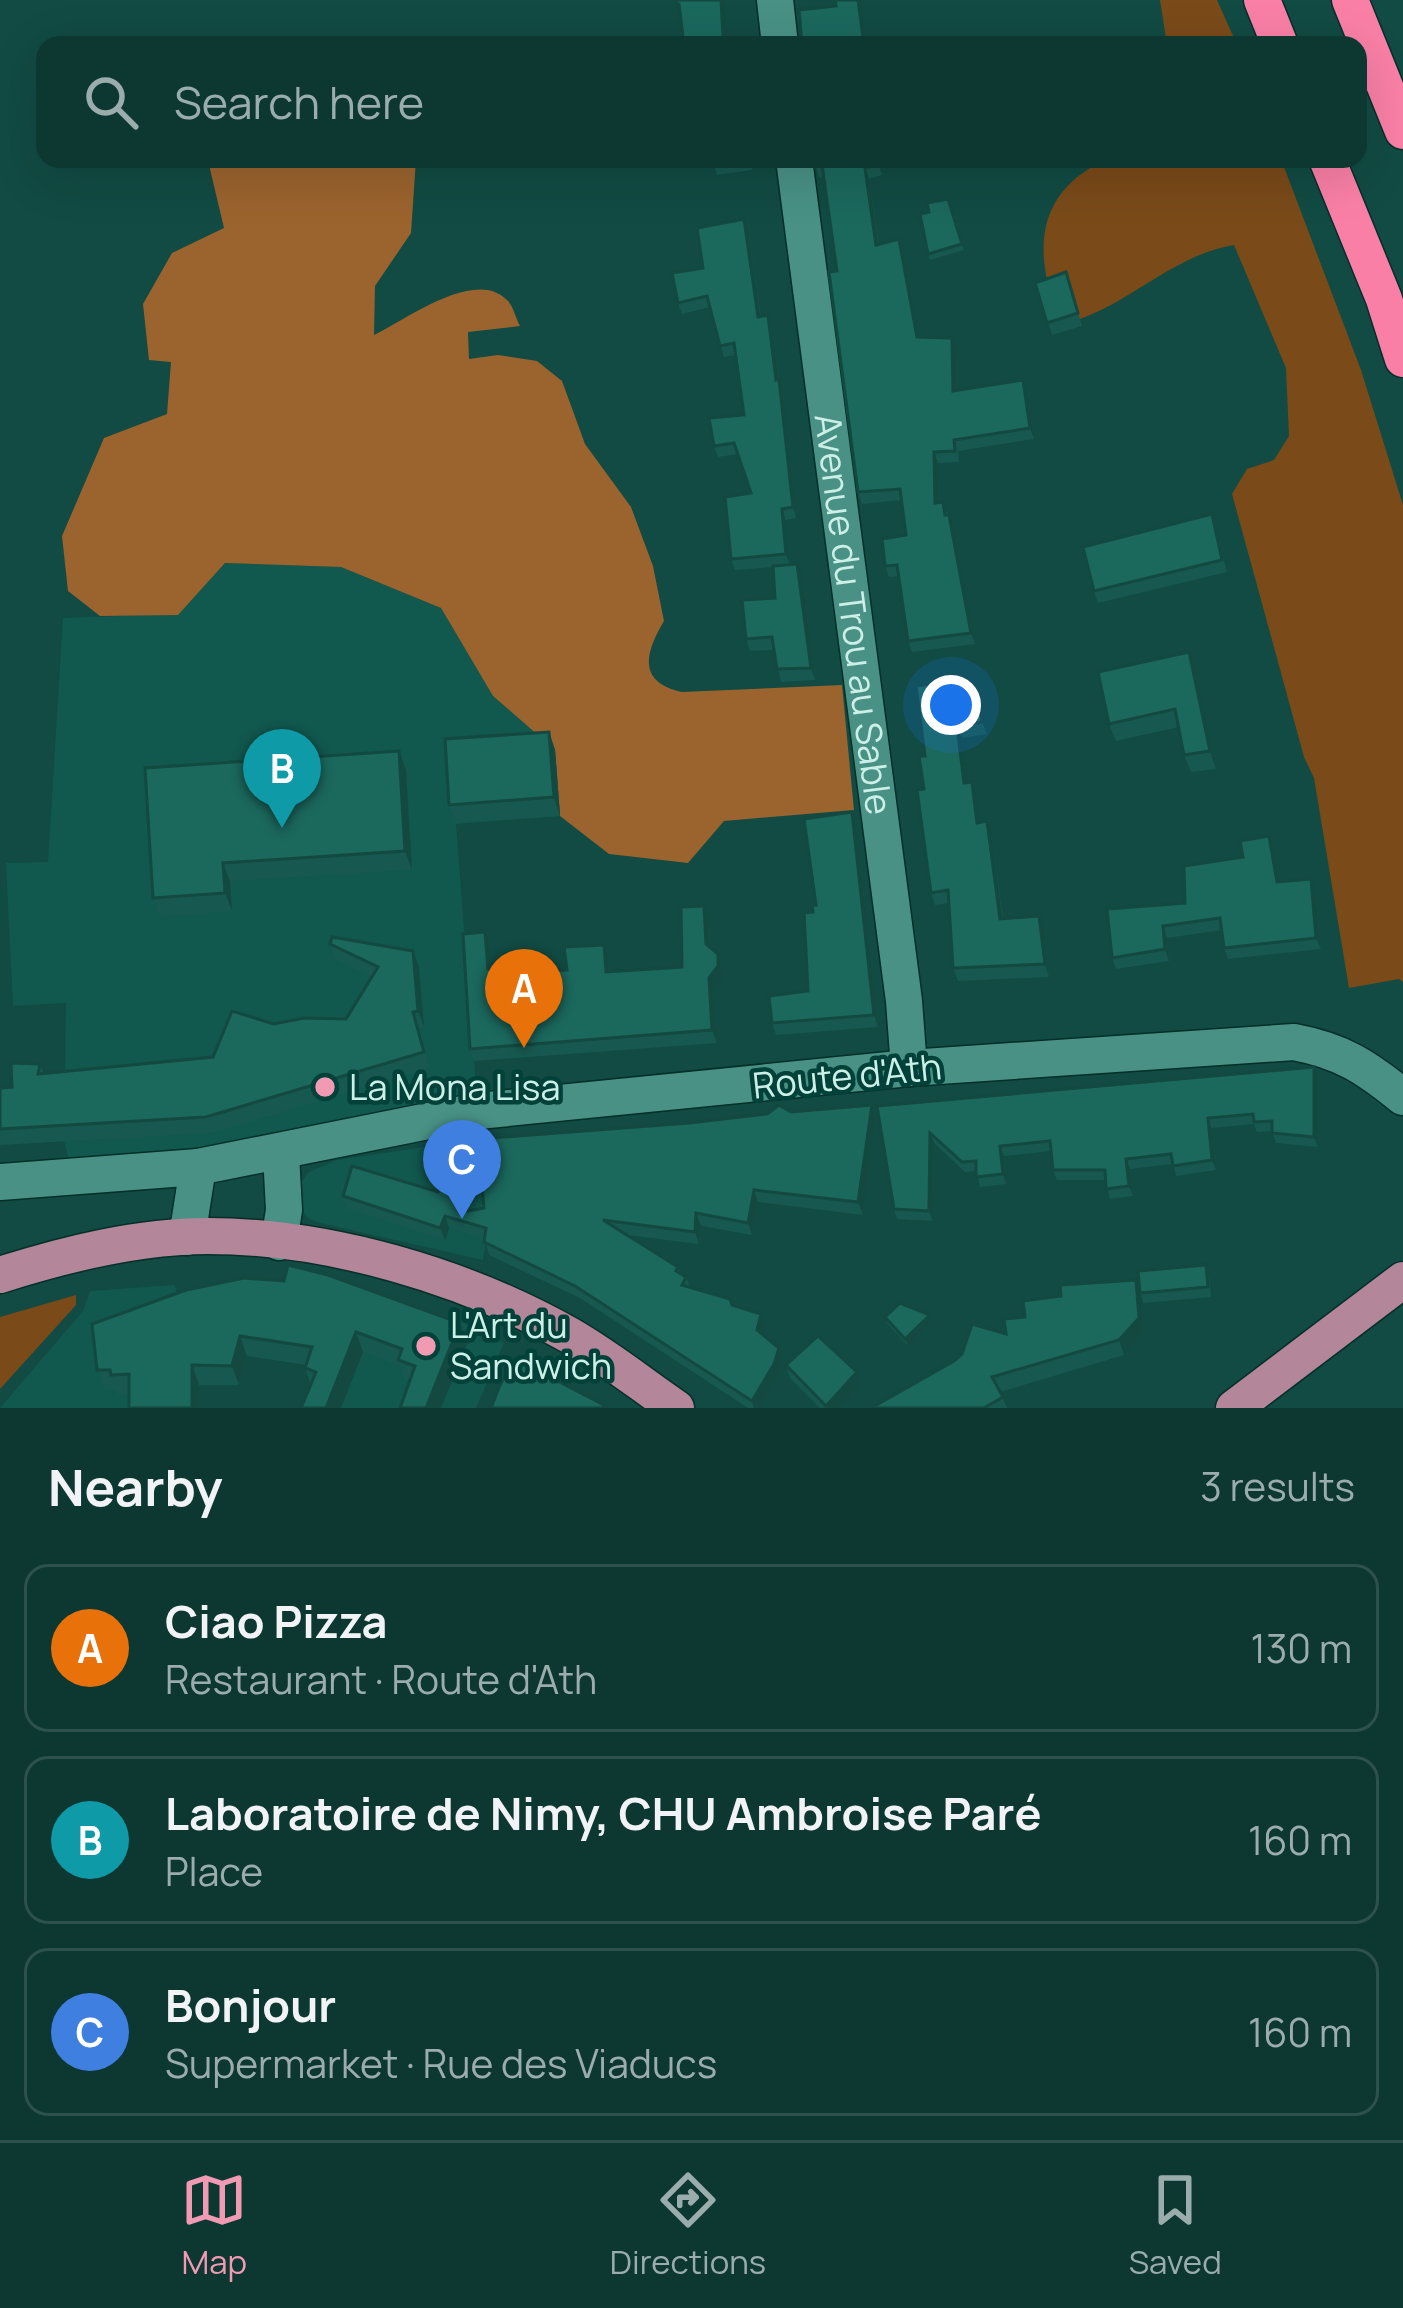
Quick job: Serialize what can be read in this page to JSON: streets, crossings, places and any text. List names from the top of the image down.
{
  "streets": {
    "street": ["Avenue du Trou au Sable", "Route d'Ath"]
  },
  "crossings": [
    ["Avenue du Trou au Sable", "Route d'Ath"]
  ],
  "places": ["La Mona Lisa", "L'Art du Sandwich"],
  "page": {
    "search": "Search here",
    "pins": ["B", "A", "C"],
    "heading": ["Nearby", "3 results"],
    "list": [
      {
        "mark": "A",
        "name": "Ciao Pizza",
        "note": "Restaurant · Route d'Ath",
        "value": "130 m"
      },
      {
        "mark": "B",
        "name": "Laboratoire de Nimy, CHU Ambroise Paré",
        "note": "Place",
        "value": "160 m"
      },
      {
        "mark": "C",
        "name": "Bonjour",
        "note": "Supermarket · Rue des Viaducs",
        "value": "160 m"
      }
    ],
    "nav": ["Map", "Directions", "Saved"]
  }
}
